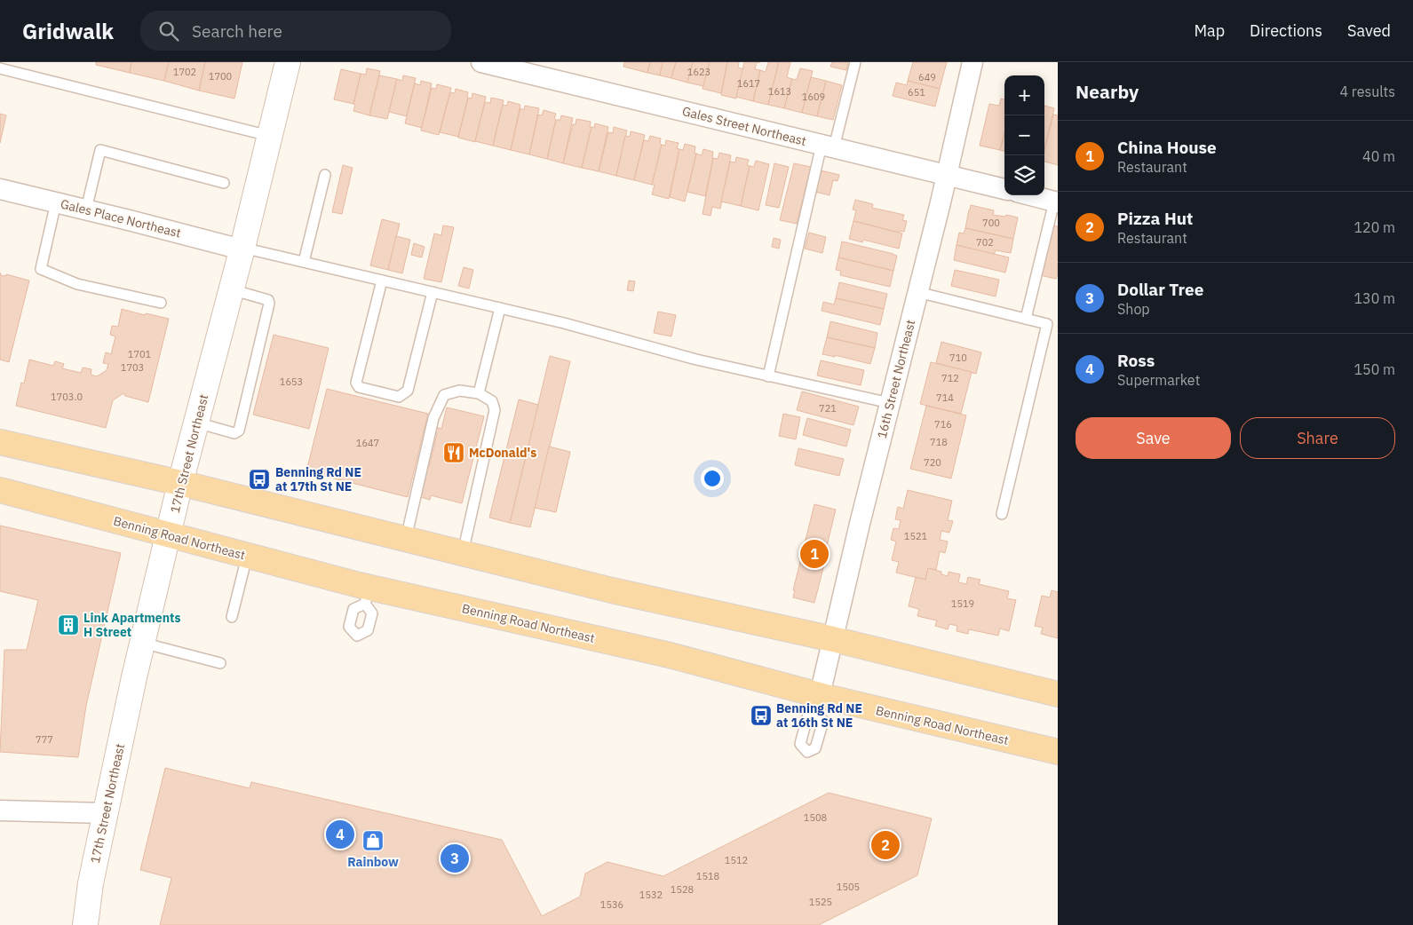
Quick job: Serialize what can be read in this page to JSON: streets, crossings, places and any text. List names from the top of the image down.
{
  "streets": {
    "main road": ["17th Street Northeast", "Benning Road Northeast"],
    "street": ["Gales Street Northeast", "Gales Place Northeast", "16th Street Northeast"]
  },
  "crossings": [
    ["Gales Street Northeast", "16th Street Northeast"],
    ["Gales Place Northeast", "17th Street Northeast"],
    ["16th Street Northeast", "Benning Road Northeast"],
    ["17th Street Northeast", "Benning Road Northeast"]
  ],
  "places": {
    "restaurant": ["McDonald's"],
    "bus stop": ["Benning Rd NE at 17th St NE", "Benning Rd NE at 16th St NE"],
    "building": ["Link Apartments H Street"],
    "shop": ["Rainbow"]
  },
  "house_numbers": [
    "1702",
    "1623",
    "1700",
    "649",
    "1617",
    "1613",
    "651",
    "1609",
    "700",
    "702",
    "1701",
    "710",
    "1703",
    "712",
    "1653",
    "1703.0",
    "714",
    "721",
    "716",
    "718",
    "1647",
    "720",
    "1521",
    "1519",
    "777",
    "1508",
    "1512",
    "1518",
    "1505",
    "1528",
    "1532",
    "1525",
    "1536"
  ],
  "page": {
    "header": "Gridwalk",
    "search": "Search here",
    "nav": ["Map", "Directions", "Saved"],
    "heading": ["Nearby", "4 results"],
    "map_buttons": ["+", "−"],
    "list": [
      {
        "mark": "1",
        "name": "China House",
        "note": "Restaurant",
        "value": "40 m"
      },
      {
        "mark": "2",
        "name": "Pizza Hut",
        "note": "Restaurant",
        "value": "120 m"
      },
      {
        "mark": "3",
        "name": "Dollar Tree",
        "note": "Shop",
        "value": "130 m"
      },
      {
        "mark": "4",
        "name": "Ross",
        "note": "Supermarket",
        "value": "150 m"
      }
    ],
    "buttons": ["Save", "Share"],
    "pins": [
      "1",
      "4",
      "2",
      "3"
    ]
  }
}
